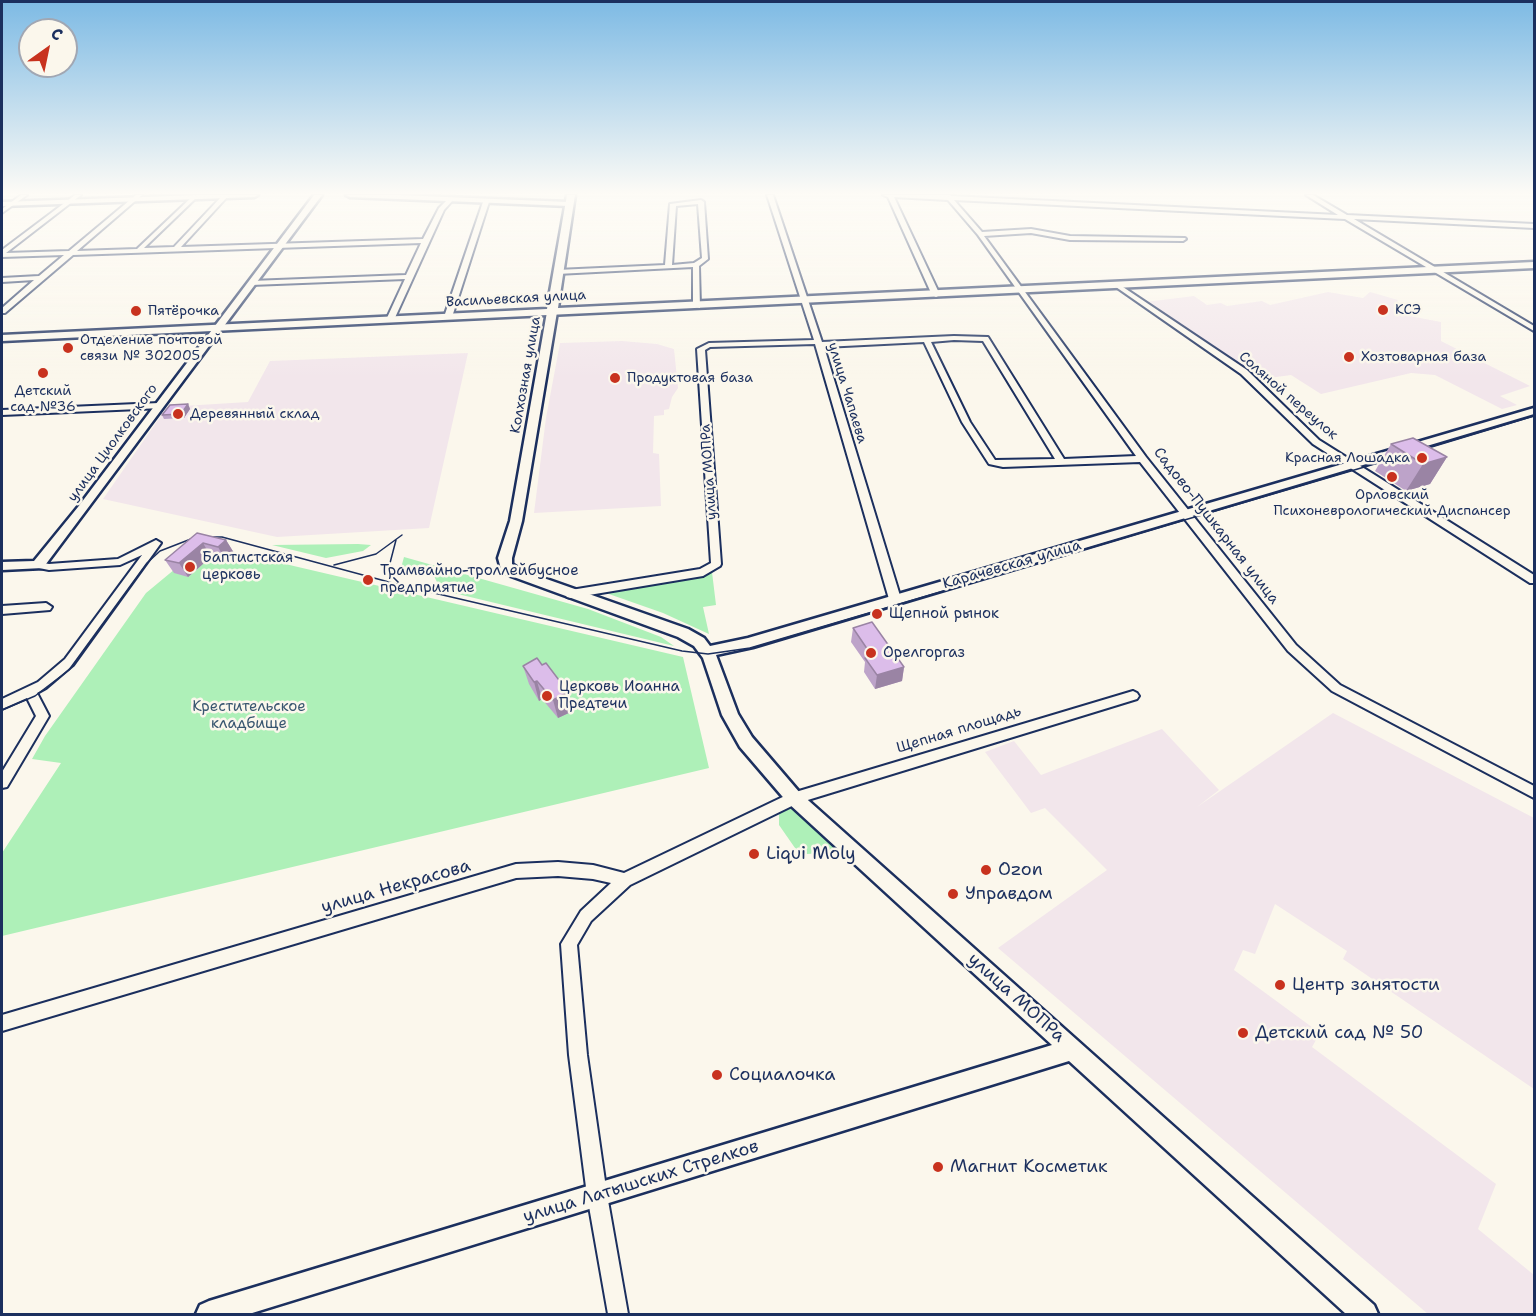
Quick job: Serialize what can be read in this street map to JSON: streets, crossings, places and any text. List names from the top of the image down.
{
  "streets": {
    "main road": ["Васильевская улица", "Колхозная улица"],
    "street": [
      "улица Чапаева",
      "Соляной переулок",
      "улица Циолковского",
      "улица МОПРа",
      "Садово-Пушкарная улица",
      "Карачевская улица",
      "Щепная площадь",
      "улица Некрасова",
      "улица Латышских Стрелков"
    ]
  },
  "crossings": [
    ["Васильевская улица", "Колхозная улица"],
    ["Васильевская улица", "улица Чапаева"],
    ["Васильевская улица", "Соляной переулок"],
    ["Васильевская улица", "улица Циолковского"],
    ["Васильевская улица", "Садово-Пушкарная улица"],
    ["Колхозная улица", "улица МОПРа"],
    ["улица Чапаева", "улица МОПРа"],
    ["улица Чапаева", "Карачевская улица"],
    ["Соляной переулок", "Карачевская улица"],
    ["улица МОПРа", "Карачевская улица"],
    ["улица МОПРа", "Щепная площадь"],
    ["улица МОПРа", "улица Латышских Стрелков"],
    ["Садово-Пушкарная улица", "Карачевская улица"]
  ],
  "parks": ["Крестительское кладбище"],
  "places": [
    "КСЭ",
    "Пятёрочка",
    "Отделение почтовой связи № 302005",
    "Хозтоварная база",
    "Детский сад №36",
    "Продуктовая база",
    "Деревянный склад",
    "Красная Лошадка",
    "Орловский Психоневрологический Диспансер",
    "Баптистская церковь",
    "Трамвайно-троллейбусное предприятие",
    "Щепной рынок",
    "Орелгоргаз",
    "Церковь Иоанна Предтечи",
    "Liqui Moly",
    "Ozon",
    "Управдом",
    "Центр занятости",
    "Детский сад № 50",
    "Социалочка",
    "Магнит Косметик"
  ],
  "north": "top right"
}
